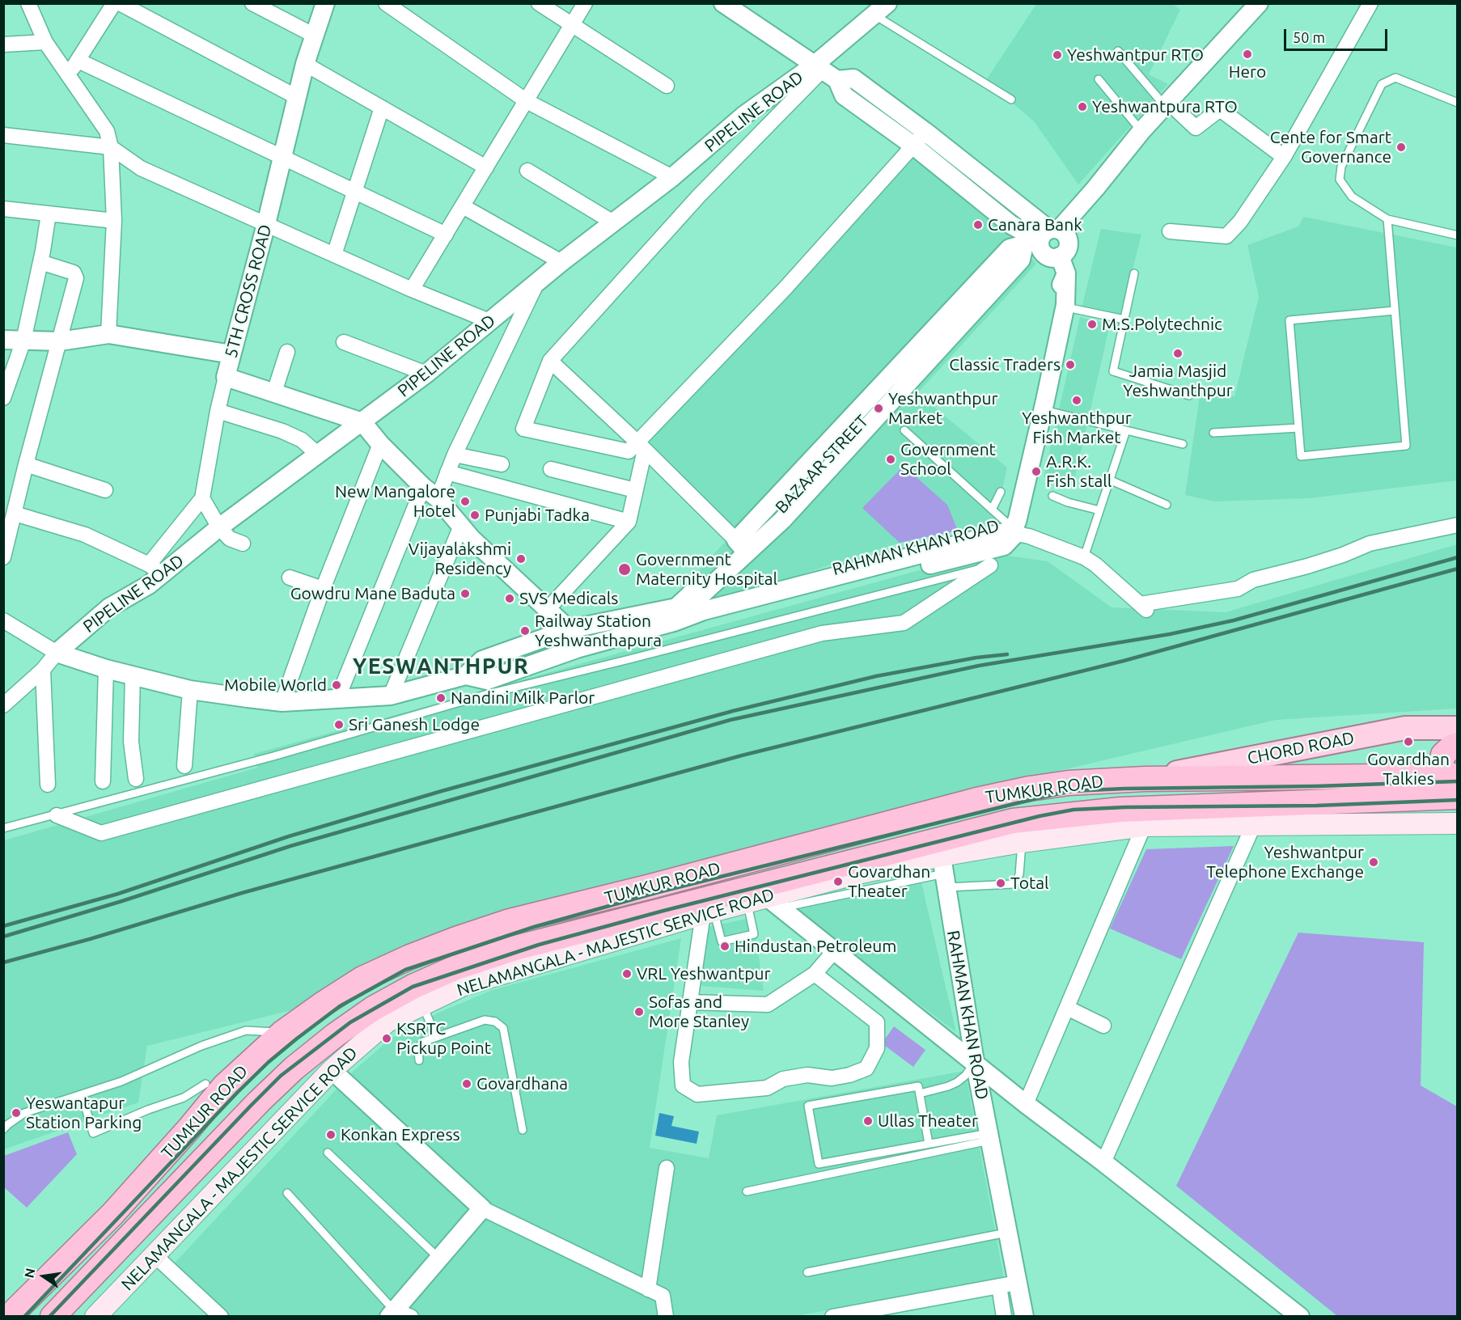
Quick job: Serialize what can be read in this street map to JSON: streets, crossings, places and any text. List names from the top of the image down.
{
  "streets": {
    "highway": ["TUMKUR ROAD"],
    "main road": ["CHORD ROAD", "NELAMANGALA - MAJESTIC SERVICE ROAD"],
    "street": [
      "PIPELINE ROAD",
      "5TH CROSS ROAD",
      "BAZAAR STREET",
      "RAHMAN KHAN ROAD"
    ]
  },
  "crossings": [
    ["PIPELINE ROAD", "5TH CROSS ROAD"],
    ["BAZAAR STREET", "RAHMAN KHAN ROAD"],
    ["RAHMAN KHAN ROAD", "TUMKUR ROAD"],
    ["RAHMAN KHAN ROAD", "NELAMANGALA - MAJESTIC SERVICE ROAD"],
    ["CHORD ROAD", "TUMKUR ROAD"],
    ["TUMKUR ROAD", "NELAMANGALA - MAJESTIC SERVICE ROAD"]
  ],
  "districts": ["YESWANTHPUR"],
  "places": [
    "Hero",
    "Yeshwantpur RTO",
    "Yeshwantpura RTO",
    "Cente for Smart Governance",
    "Canara Bank",
    "M.S.Polytechnic",
    "Jamia Masjid Yeshwanthpur",
    "Classic Traders",
    "Yeshwanthpur Fish Market",
    "Yeshwanthpur Market",
    "Government School",
    "A.R.K. Fish stall",
    "New Mangalore Hotel",
    "Punjabi Tadka",
    "Vijayalakshmi Residency",
    "Government Maternity Hospital",
    "Gowdru Mane Baduta",
    "SVS Medicals",
    "Railway Station Yeshwanthapura",
    "Mobile World",
    "Nandini Milk Parlor",
    "Sri Ganesh Lodge",
    "Govardhan Talkies",
    "Yeshwantpur Telephone Exchange",
    "Govardhan Theater",
    "Total",
    "Hindustan Petroleum",
    "VRL Yeshwantpur",
    "Sofas and More Stanley",
    "KSRTC Pickup Point",
    "Govardhana",
    "Yeswantapur Station Parking",
    "Ullas Theater",
    "Konkan Express"
  ],
  "scale_bar": "50 m",
  "north": "left"
}
